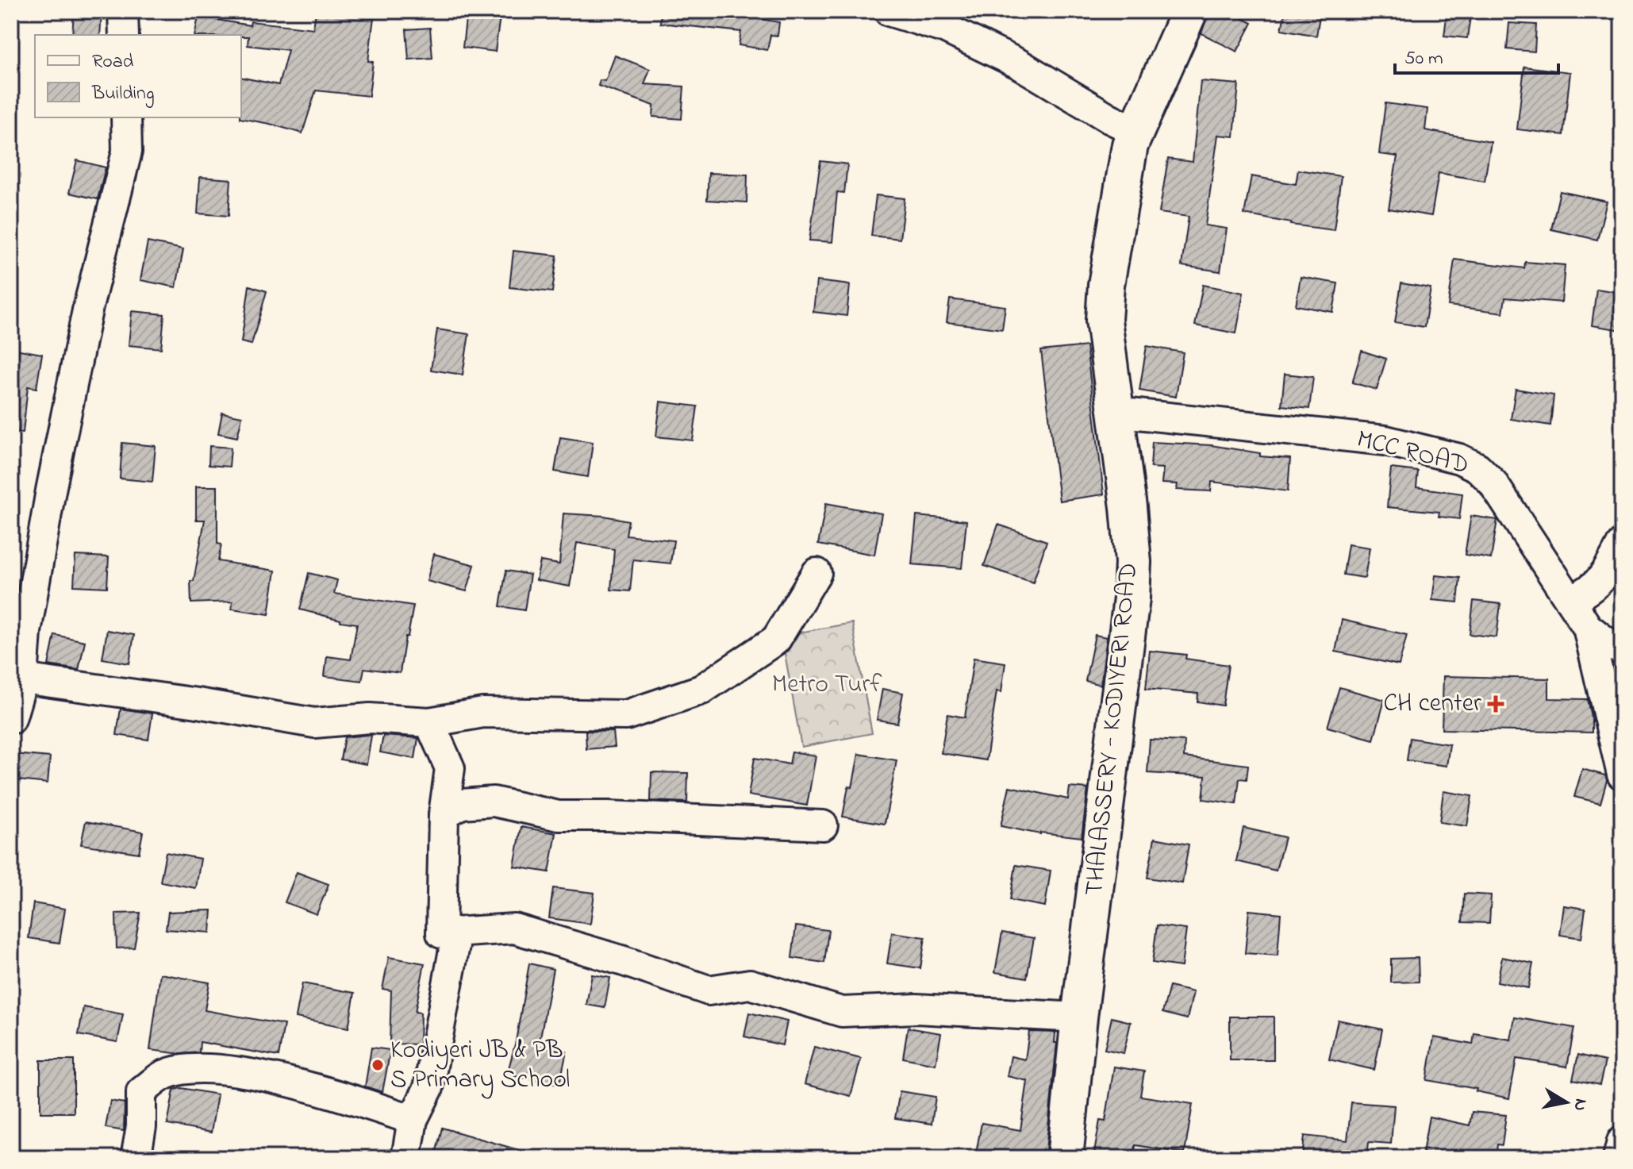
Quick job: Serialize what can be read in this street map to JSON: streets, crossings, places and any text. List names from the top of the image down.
{
  "streets": {
    "main road": ["THALASSERY - KODIYERI ROAD"],
    "street": ["MCC ROAD"]
  },
  "crossings": [
    ["MCC ROAD", "THALASSERY - KODIYERI ROAD"]
  ],
  "parks": ["Metro Turf"],
  "places": {
    "health": ["CH center"],
    "other": ["Kodiyeri JB & PB S Primary School"]
  },
  "legend": ["Road", "Building"],
  "scale_bar": "50 m",
  "north": "right"
}
